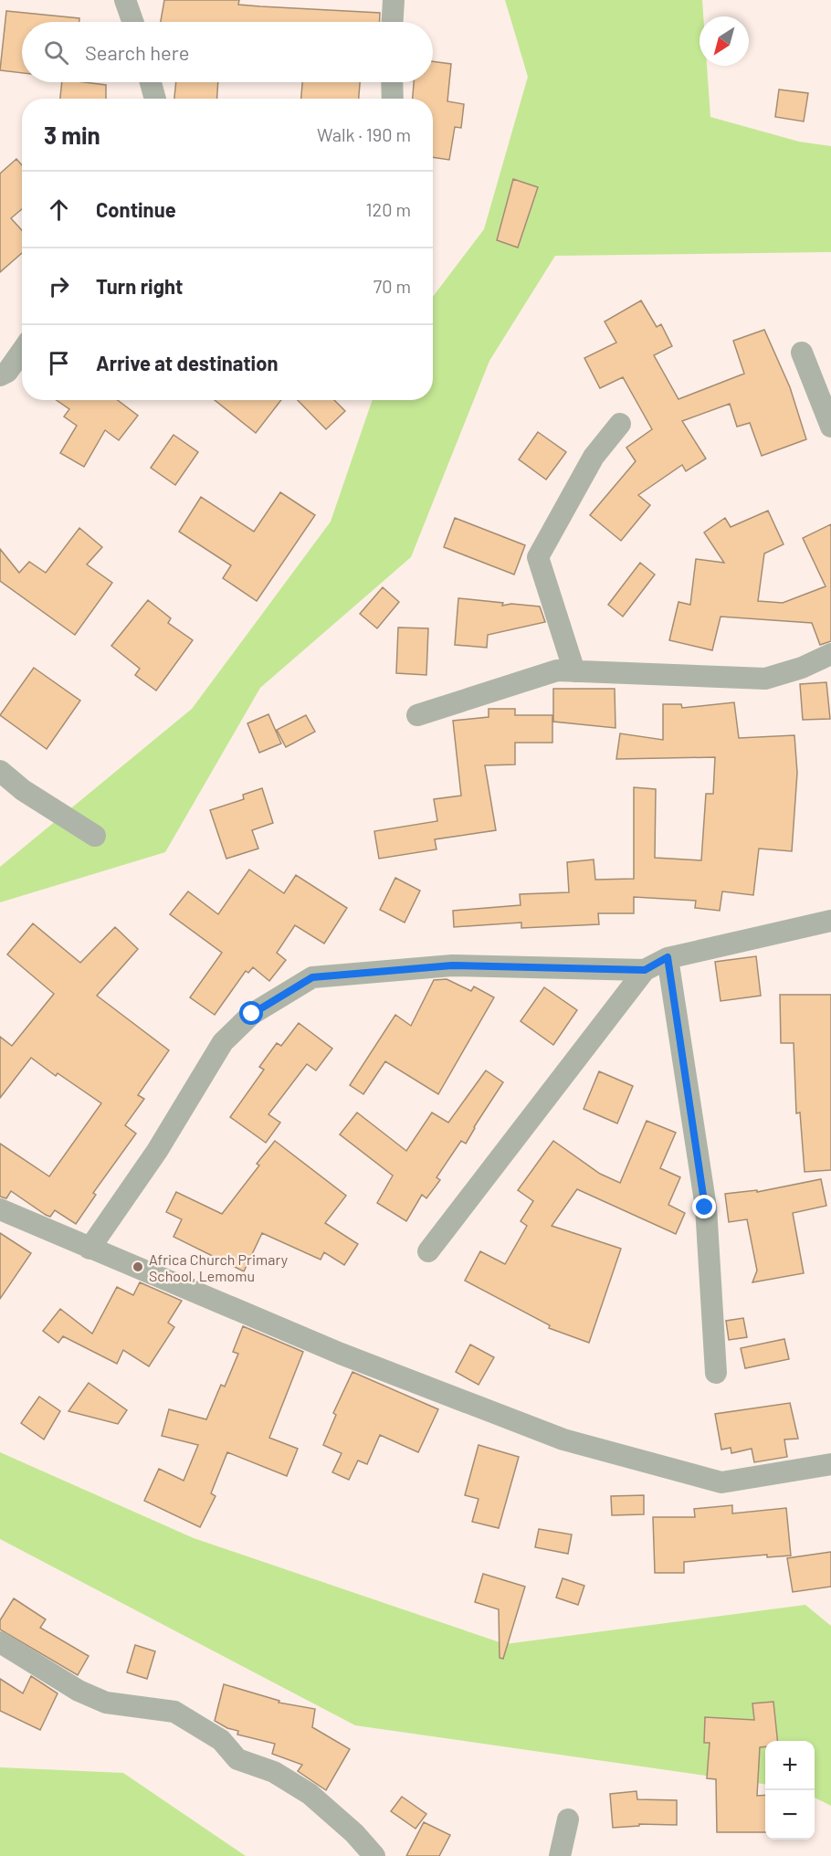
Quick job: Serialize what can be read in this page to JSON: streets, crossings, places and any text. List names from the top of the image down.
{
  "places": ["Africa Church Primary School, Lemomu"],
  "north": "bottom left",
  "page": {
    "search": "Search here",
    "heading": ["3 min", "Walk · 190 m"],
    "list": [
      ["Continue", "120 m"],
      ["Turn right", "70 m"],
      "Arrive at destination"
    ],
    "map_buttons": ["+", "−"]
  }
}
